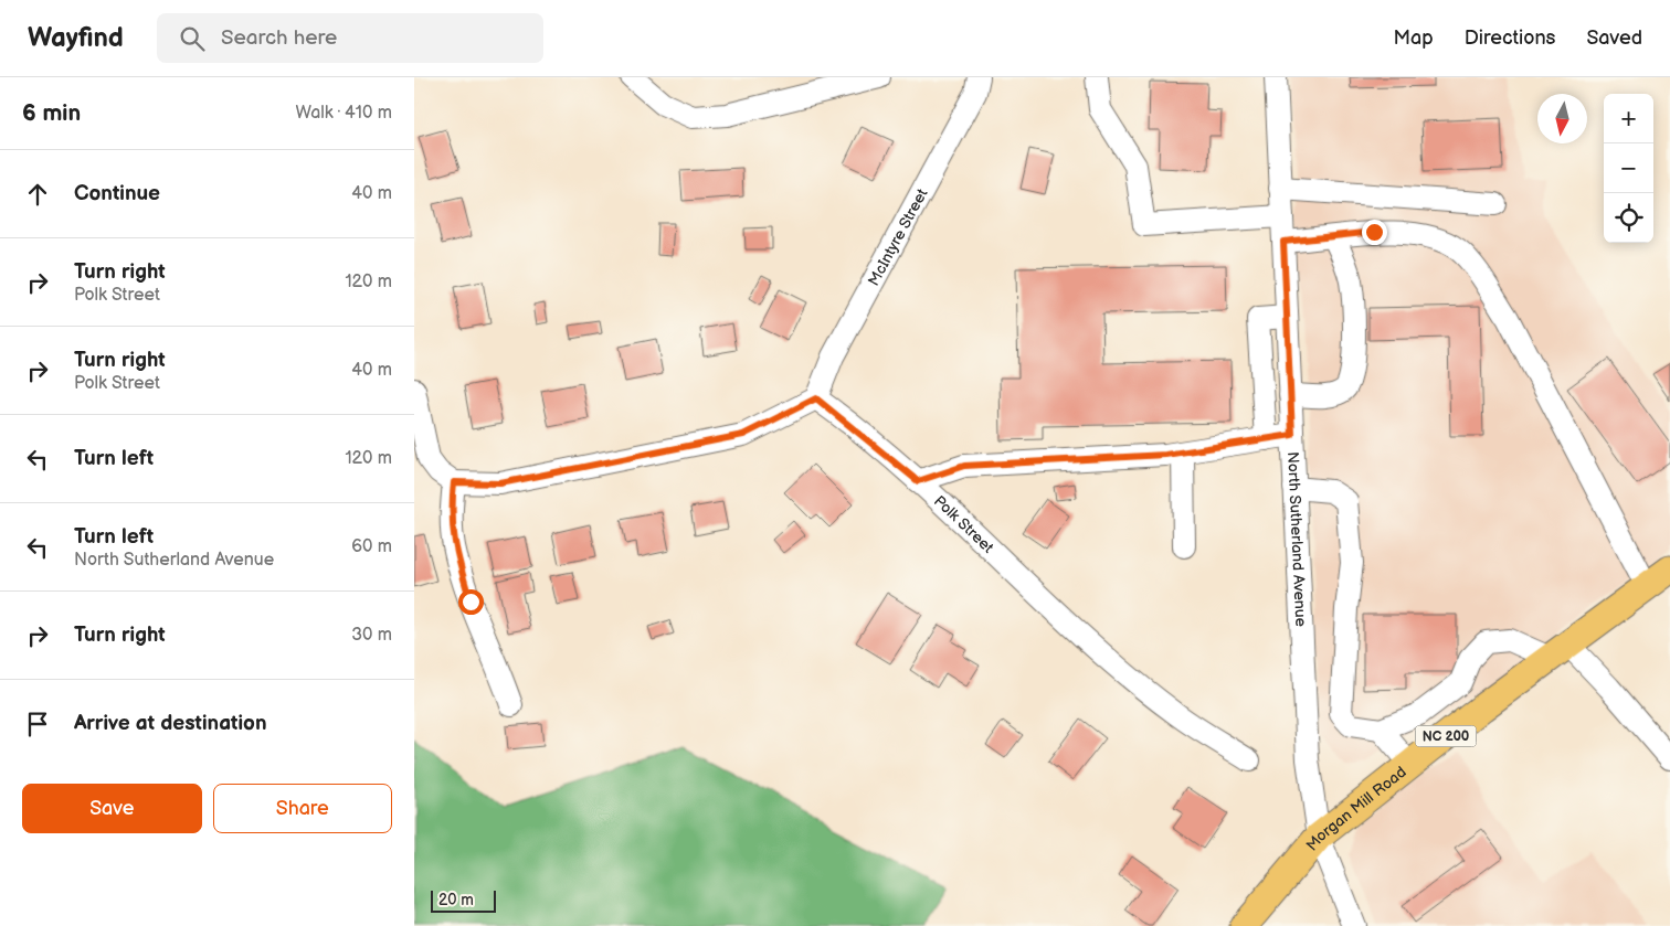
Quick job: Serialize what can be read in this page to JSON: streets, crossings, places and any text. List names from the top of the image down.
{
  "streets": {
    "main road": ["NC 200", "Morgan Mill Road"],
    "street": ["McIntyre Street", "Polk Street", "North Sutherland Avenue"]
  },
  "crossings": [
    ["McIntyre Street", "Polk Street"],
    ["North Sutherland Avenue", "Morgan Mill Road"]
  ],
  "scale_bar": "20 m",
  "north": "bottom",
  "page": {
    "header": "Wayfind",
    "search": "Search here",
    "nav": ["Map", "Directions", "Saved"],
    "heading": ["6 min", "Walk · 410 m"],
    "map_buttons": ["+", "−"],
    "list": [
      ["Continue", "40 m"],
      ["Turn right", "Polk Street", "120 m"],
      ["Turn right", "Polk Street", "40 m"],
      ["Turn left", "120 m"],
      ["Turn left", "North Sutherland Avenue", "60 m"],
      ["Turn right", "30 m"],
      "Arrive at destination"
    ],
    "buttons": ["Save", "Share"],
    "scale": "20 m"
  }
}
